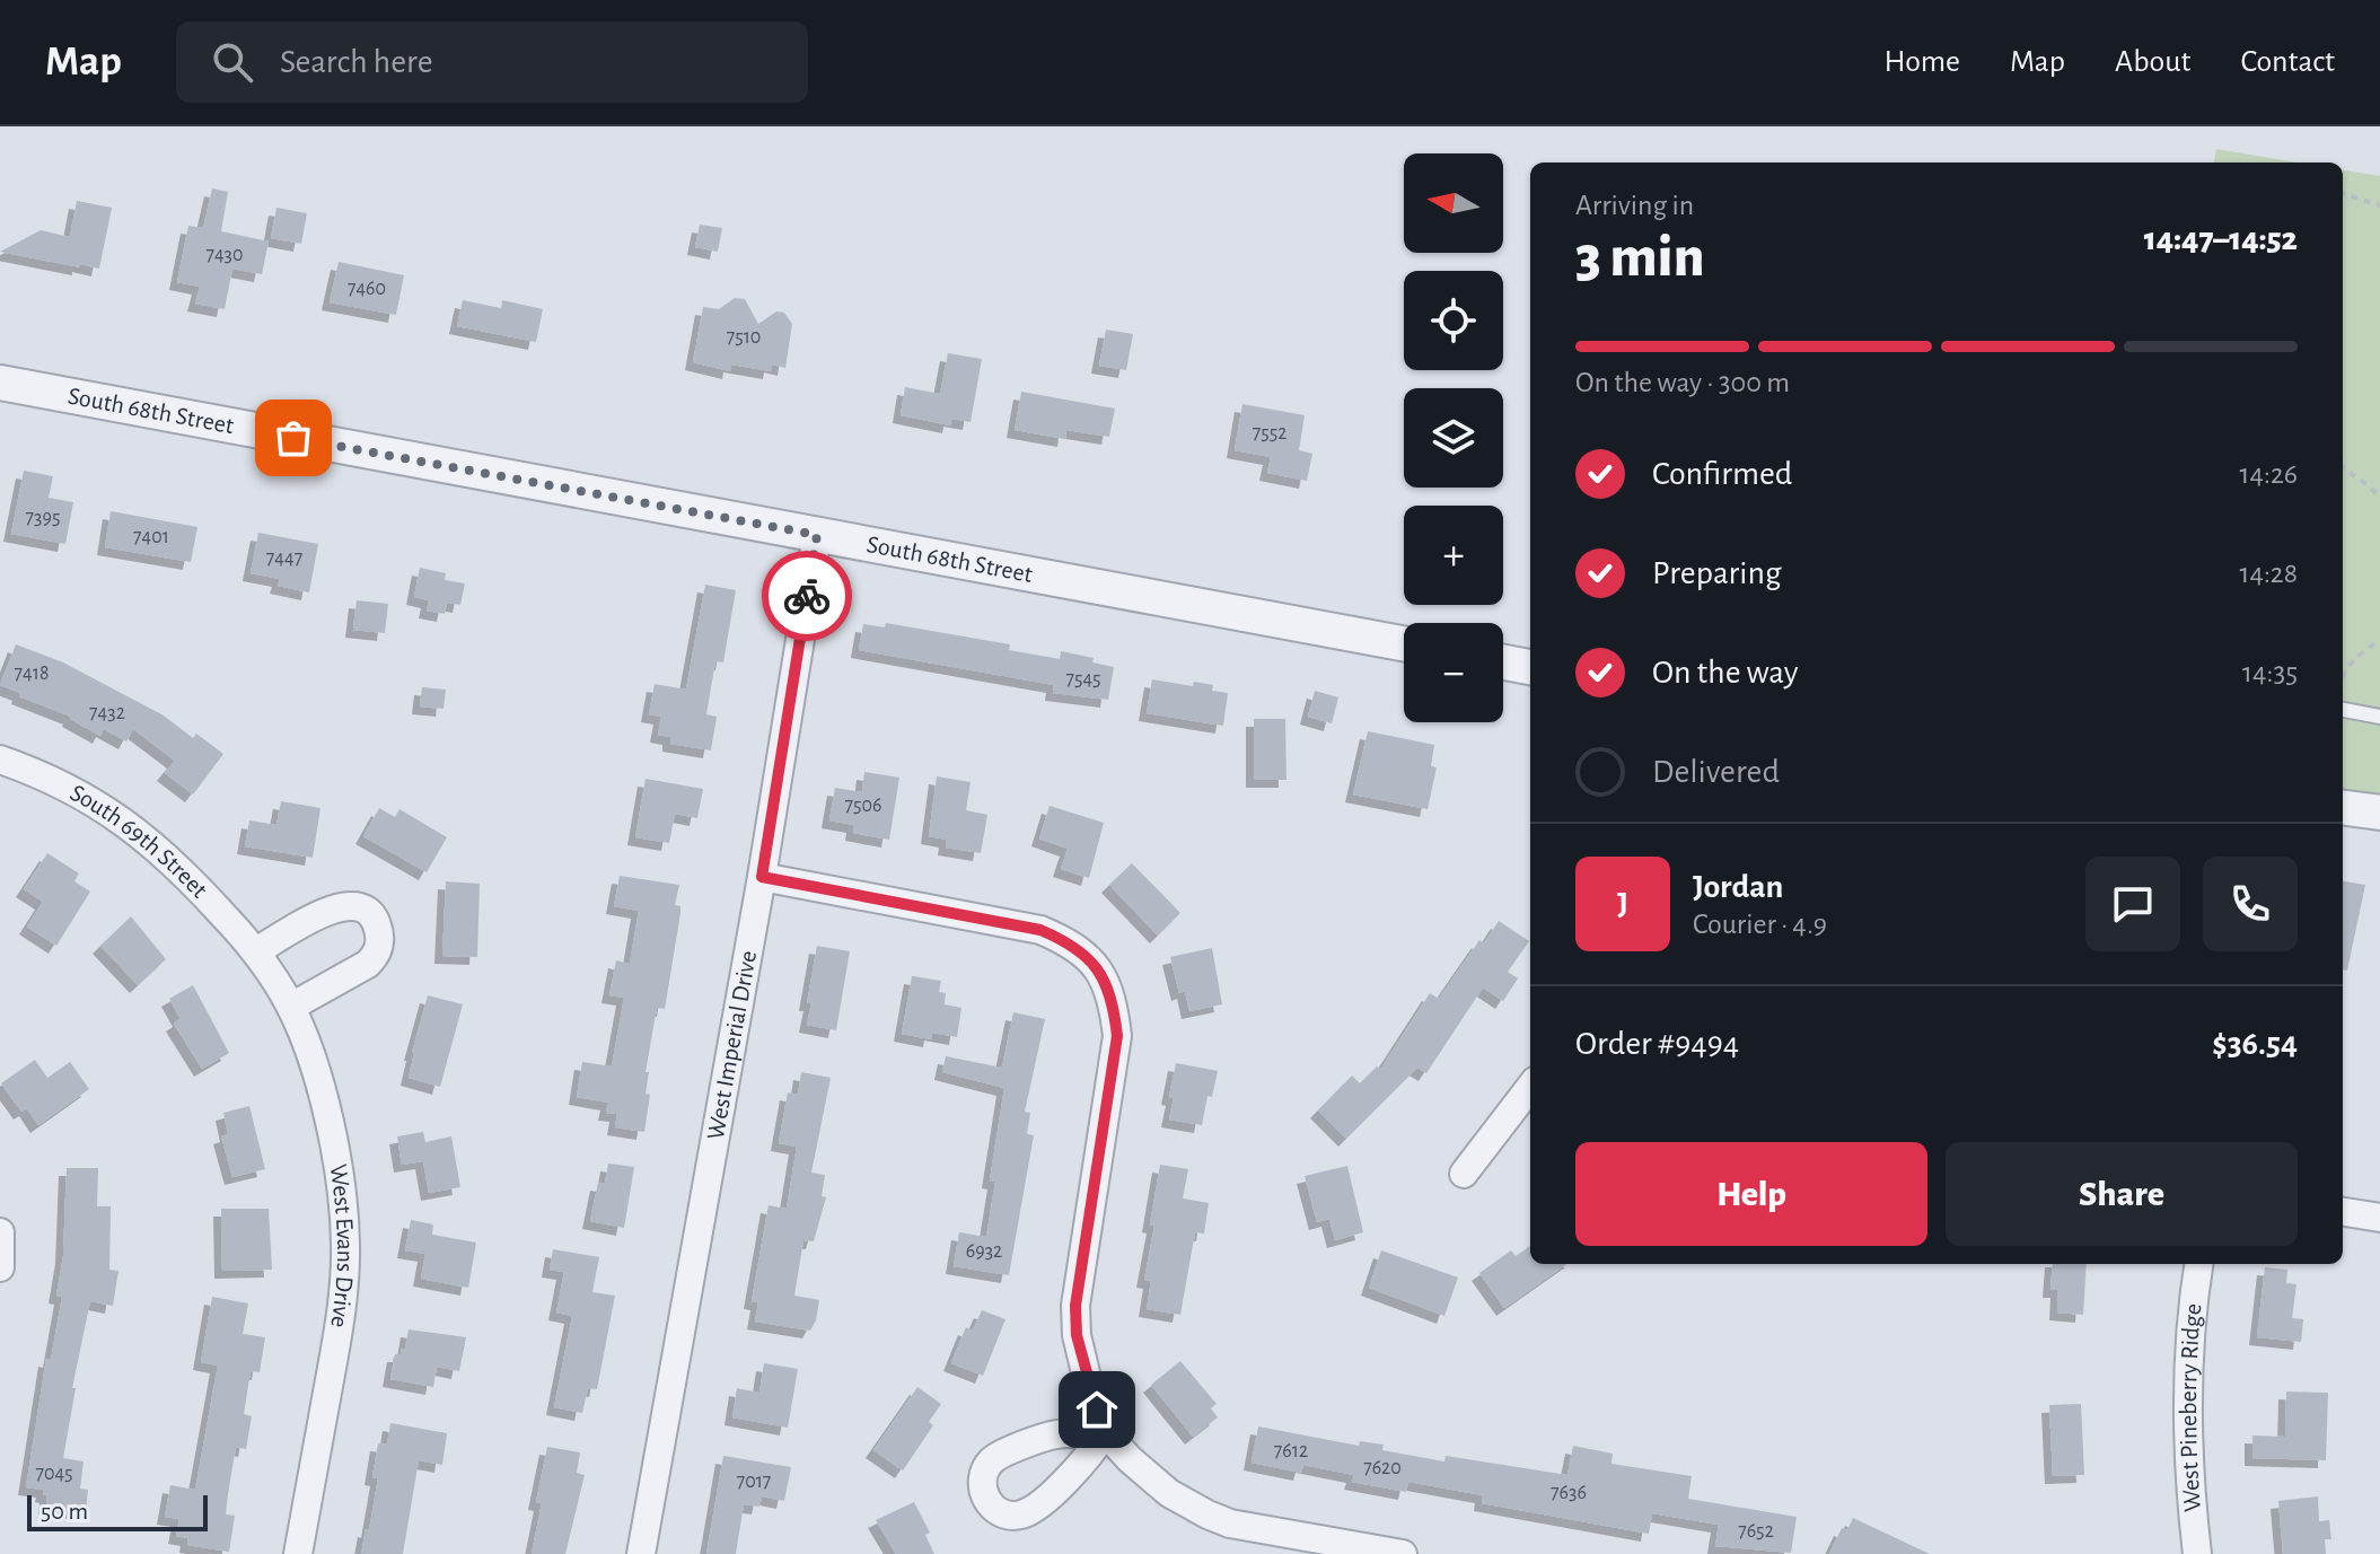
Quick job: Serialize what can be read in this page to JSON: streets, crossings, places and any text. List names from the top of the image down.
{
  "streets": {
    "street": [
      "South 68th Street",
      "South 69th Street",
      "West Imperial Drive",
      "West Evans Drive",
      "West Pineberry Ridge"
    ]
  },
  "crossings": [
    ["South 68th Street", "West Imperial Drive"],
    ["South 69th Street", "West Evans Drive"]
  ],
  "house_numbers": [
    "7430",
    "7460",
    "7510",
    "7552",
    "7395",
    "7401",
    "7447",
    "7418",
    "7545",
    "7432",
    "7506",
    "6932",
    "7612",
    "7620",
    "7045",
    "7017",
    "7636",
    "7652"
  ],
  "scale_bar": "50 m",
  "north": "left",
  "page": {
    "header": "Map",
    "search": "Search here",
    "nav": [
      "Home",
      "Map",
      "About",
      "Contact"
    ],
    "map_buttons": ["+", "−"],
    "heading": ["3 min", "Arriving in", "14:47–14:52"],
    "panel": [
      "Jordan",
      "Courier · 4.9",
      "Order #9494",
      "$36.54"
    ],
    "bar": "On the way · 300 m",
    "list": [
      ["Confirmed", "14:26"],
      ["Preparing", "14:28"],
      ["On the way", "14:35"],
      "Delivered"
    ],
    "round": "J",
    "buttons": ["Help", "Share"],
    "scale": "50 m"
  }
}
